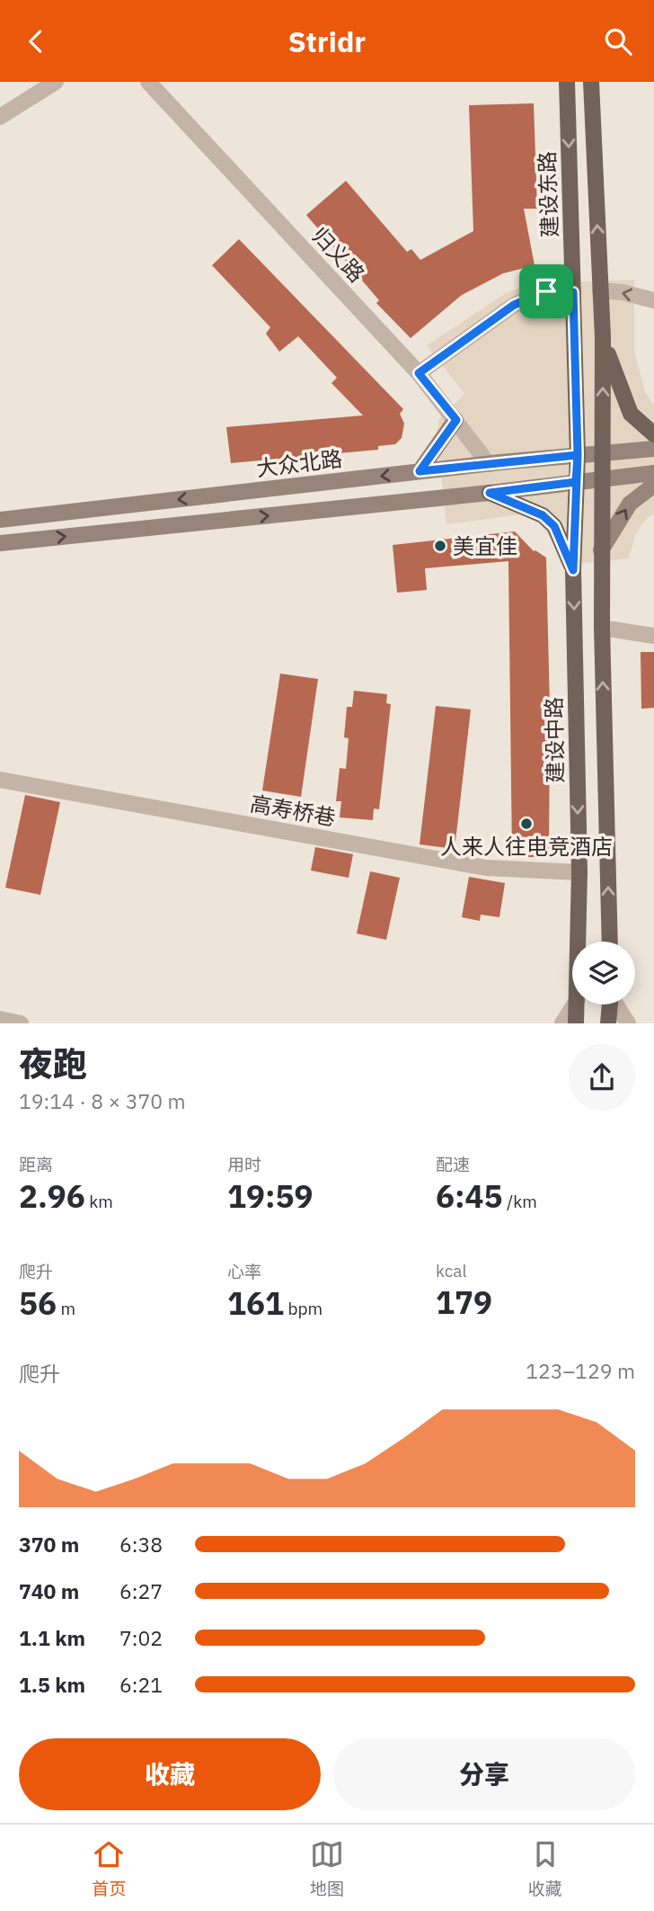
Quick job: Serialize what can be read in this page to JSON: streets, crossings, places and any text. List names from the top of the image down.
{
  "streets": {
    "main road": ["建设东路", "大众北路", "建设中路"],
    "street": ["归义路", "高寿桥巷"]
  },
  "crossings": [
    ["建设东路", "大众北路"],
    ["建设东路", "建设中路"],
    ["归义路", "大众北路"],
    ["大众北路", "建设中路"],
    ["建设中路", "高寿桥巷"]
  ],
  "places": ["美宜佳", "人来人往电竞酒店"],
  "page": {
    "header": "Stridr",
    "heading": ["夜跑", "19:14 · 8 × 370 m"],
    "stats": [
      ["距离", "2.96 km"],
      ["用时", "19:59"],
      ["配速", "6:45 /km"],
      ["爬升", "56 m"],
      ["心率", "161 bpm"],
      ["kcal", "179"]
    ],
    "chart": ["爬升", "123–129 m"],
    "list": [
      {
        "name": "370 m",
        "note": "6:38"
      },
      {
        "name": "740 m",
        "note": "6:27"
      },
      {
        "name": "1.1 km",
        "note": "7:02"
      },
      {
        "name": "1.5 km",
        "note": "6:21"
      }
    ],
    "buttons": ["收藏", "分享"],
    "tabs": ["首页", "地图", "收藏"]
  }
}
